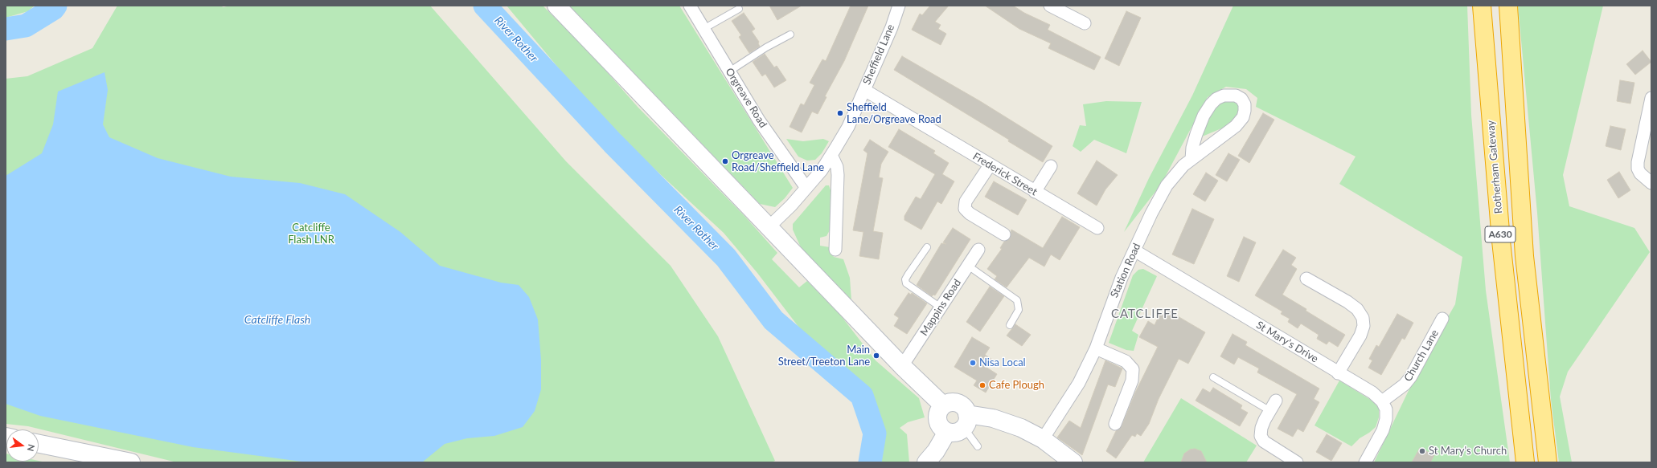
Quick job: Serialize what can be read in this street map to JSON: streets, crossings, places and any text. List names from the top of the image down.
{
  "streets": {
    "highway": ["Rotherham Gateway", "A630"],
    "street": [
      "Sheffield Lane",
      "Orgreave Road",
      "Frederick Street",
      "Station Road",
      "Mappins Road",
      "St Mary's Drive",
      "Church Lane"
    ]
  },
  "crossings": [
    ["Sheffield Lane", "Orgreave Road"],
    ["Sheffield Lane", "Frederick Street"],
    ["Station Road", "St Mary's Drive"],
    ["St Mary's Drive", "Church Lane"]
  ],
  "districts": ["CATCLIFFE"],
  "water": ["River Rother", "Catcliffe Flash"],
  "parks": ["Catcliffe Flash LNR"],
  "places": [
    "Sheffield Lane/Orgreave Road",
    "Orgreave Road/Sheffield Lane",
    "Main Street/Treeton Lane",
    "Nisa Local",
    "Cafe Plough",
    "St Mary's Church"
  ],
  "north": "right"
}
